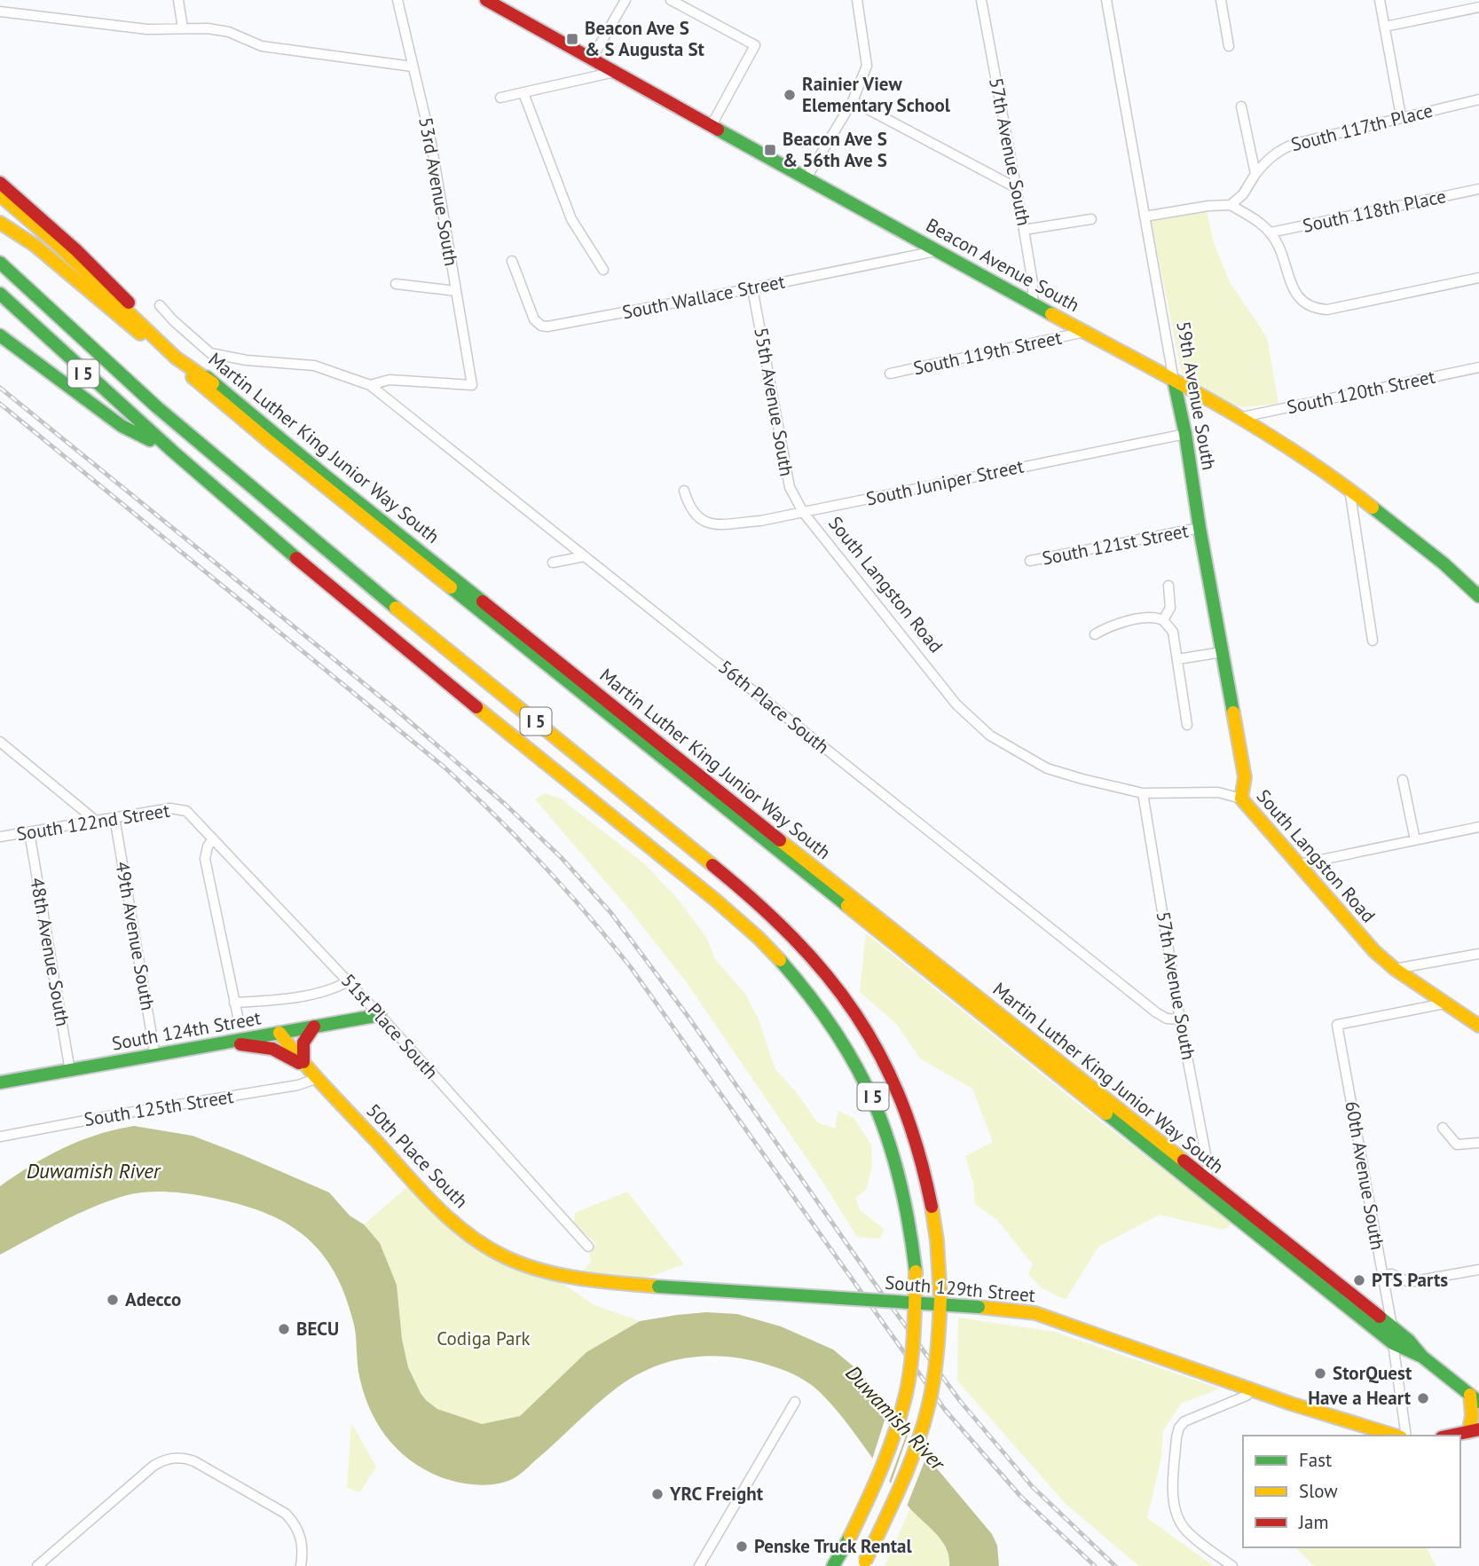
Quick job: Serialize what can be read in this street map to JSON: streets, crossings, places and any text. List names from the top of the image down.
{
  "streets": {
    "main road": [
      "Beacon Avenue South",
      "I 5",
      "59th Avenue South",
      "Martin Luther King Junior Way South",
      "South Langston Road",
      "South 124th Street",
      "50th Place South",
      "South 129th Street"
    ],
    "street": [
      "South 117th Place",
      "57th Avenue South",
      "53rd Avenue South",
      "South 118th Place",
      "South Wallace Street",
      "South 119th Street",
      "South 120th Street",
      "55th Avenue South",
      "South Juniper Street",
      "South 121st Street",
      "56th Place South",
      "South 122nd Street",
      "49th Avenue South",
      "48th Avenue South",
      "51st Place South",
      "South 125th Street",
      "60th Avenue South"
    ]
  },
  "crossings": [
    ["57th Avenue South", "Beacon Avenue South"],
    ["57th Avenue South", "Martin Luther King Junior Way South"],
    ["57th Avenue South", "South Langston Road"],
    ["57th Avenue South", "56th Place South"],
    ["53rd Avenue South", "56th Place South"],
    ["Beacon Avenue South", "South Wallace Street"],
    ["Beacon Avenue South", "South 119th Street"],
    ["Beacon Avenue South", "South 120th Street"],
    ["Beacon Avenue South", "59th Avenue South"],
    ["South Wallace Street", "55th Avenue South"],
    ["59th Avenue South", "South Juniper Street"],
    ["59th Avenue South", "South 121st Street"],
    ["59th Avenue South", "South Langston Road"],
    ["55th Avenue South", "South Juniper Street"],
    ["55th Avenue South", "South Langston Road"],
    ["Martin Luther King Junior Way South", "60th Avenue South"],
    ["South Juniper Street", "South Langston Road"],
    ["South Langston Road", "60th Avenue South"],
    ["South 122nd Street", "49th Avenue South"],
    ["South 122nd Street", "48th Avenue South"],
    ["South 122nd Street", "51st Place South"],
    ["49th Avenue South", "South 124th Street"],
    ["48th Avenue South", "South 124th Street"],
    ["51st Place South", "South 124th Street"],
    ["South 124th Street", "50th Place South"],
    ["South 125th Street", "50th Place South"],
    ["50th Place South", "South 129th Street"]
  ],
  "water": ["Duwamish River"],
  "parks": ["Codiga Park"],
  "places": {
    "transit": ["Beacon Ave S & S Augusta St", "Beacon Ave S & 56th Ave S"],
    "other": [
      "Rainier View Elementary School",
      "PTS Parts",
      "Adecco",
      "BECU",
      "StorQuest",
      "Have a Heart",
      "YRC Freight",
      "Penske Truck Rental"
    ]
  },
  "legend": ["Fast", "Slow", "Jam"]
}
